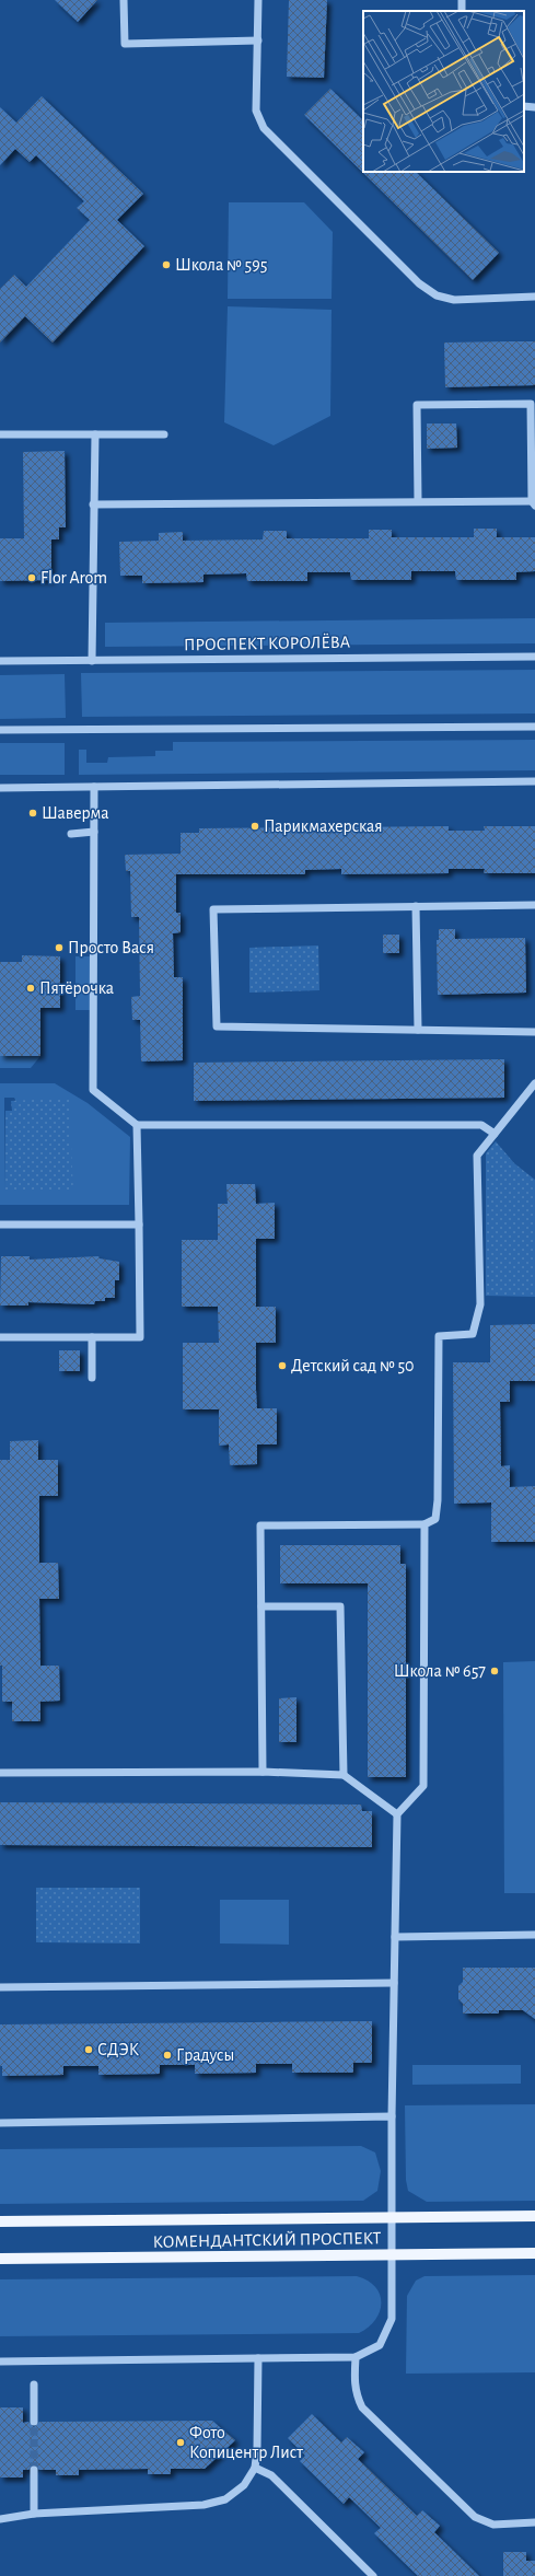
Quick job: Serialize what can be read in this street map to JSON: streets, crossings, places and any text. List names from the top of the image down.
{
  "streets": {
    "main road": ["КОМЕНДАНТСКИЙ ПРОСПЕКТ"],
    "street": ["ПРОСПЕКТ КОРОЛЁВА"]
  },
  "places": [
    "Школа № 595",
    "Flor Arom",
    "Шаверма",
    "Парикмахерская",
    "Просто Вася",
    "Пятёрочка",
    "Детский сад № 50",
    "Школа № 657",
    "СДЭК",
    "Градусы",
    "Фото Копицентр Лист"
  ]
}
